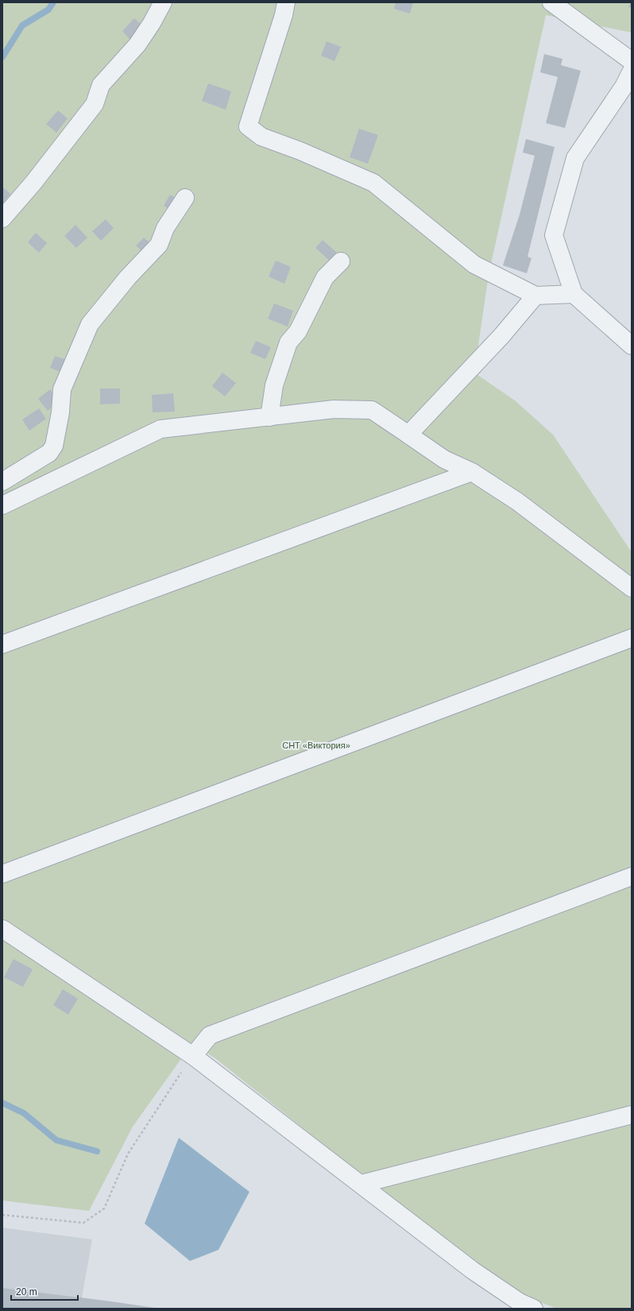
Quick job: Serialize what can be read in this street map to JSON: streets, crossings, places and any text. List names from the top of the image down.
{
  "parks": ["СНТ «Виктория»"],
  "scale_bar": "20 m"
}
